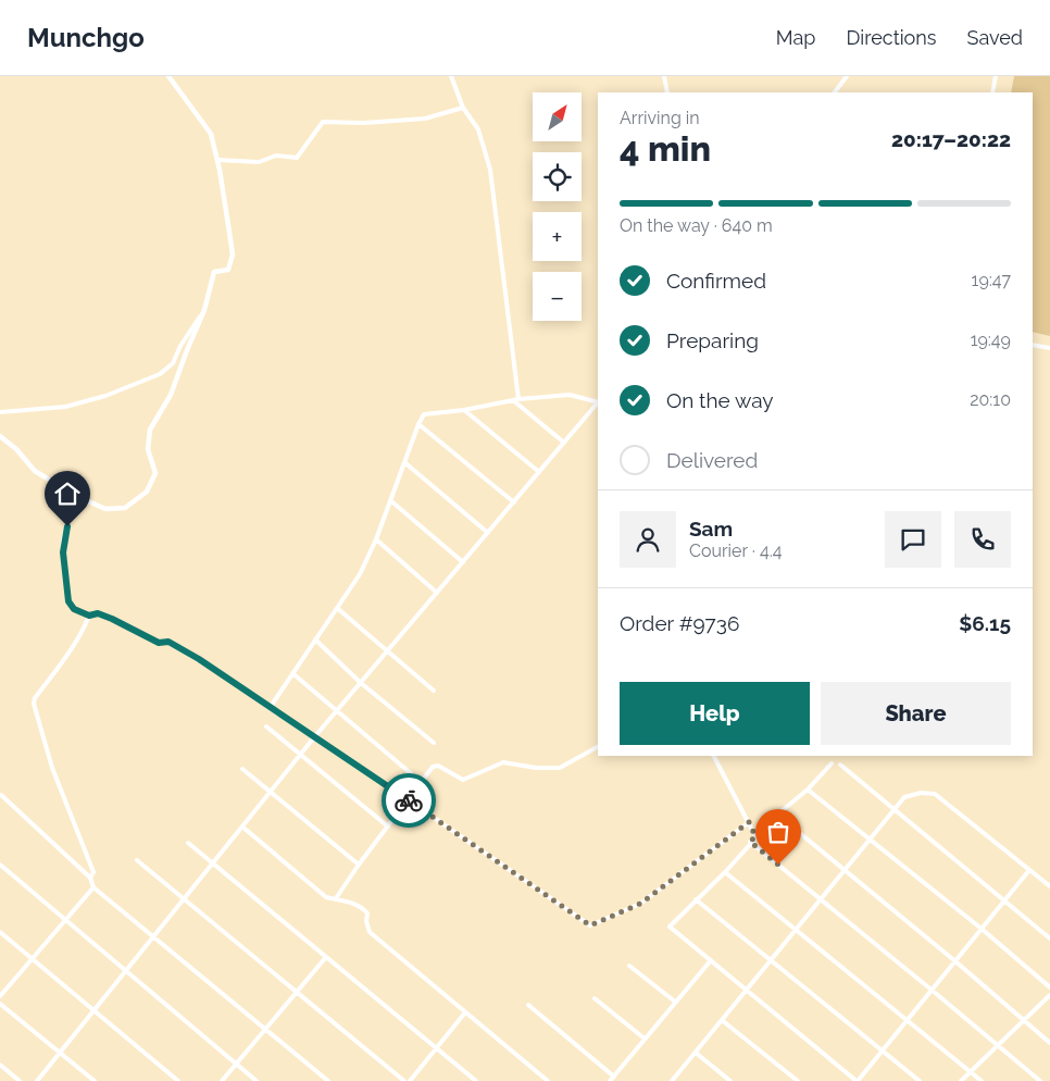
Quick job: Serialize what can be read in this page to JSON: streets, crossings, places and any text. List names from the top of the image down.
{
  "north": "top right",
  "page": {
    "header": "Munchgo",
    "nav": ["Map", "Directions", "Saved"],
    "map_buttons": ["+", "−"],
    "heading": ["4 min", "Arriving in", "20:17–20:22"],
    "panel": [
      "Sam",
      "Courier · 4.4",
      "Order #9736",
      "$6.15"
    ],
    "bar": "On the way · 640 m",
    "list": [
      ["Confirmed", "19:47"],
      ["Preparing", "19:49"],
      ["On the way", "20:10"],
      "Delivered"
    ],
    "buttons": ["Help", "Share"]
  }
}
